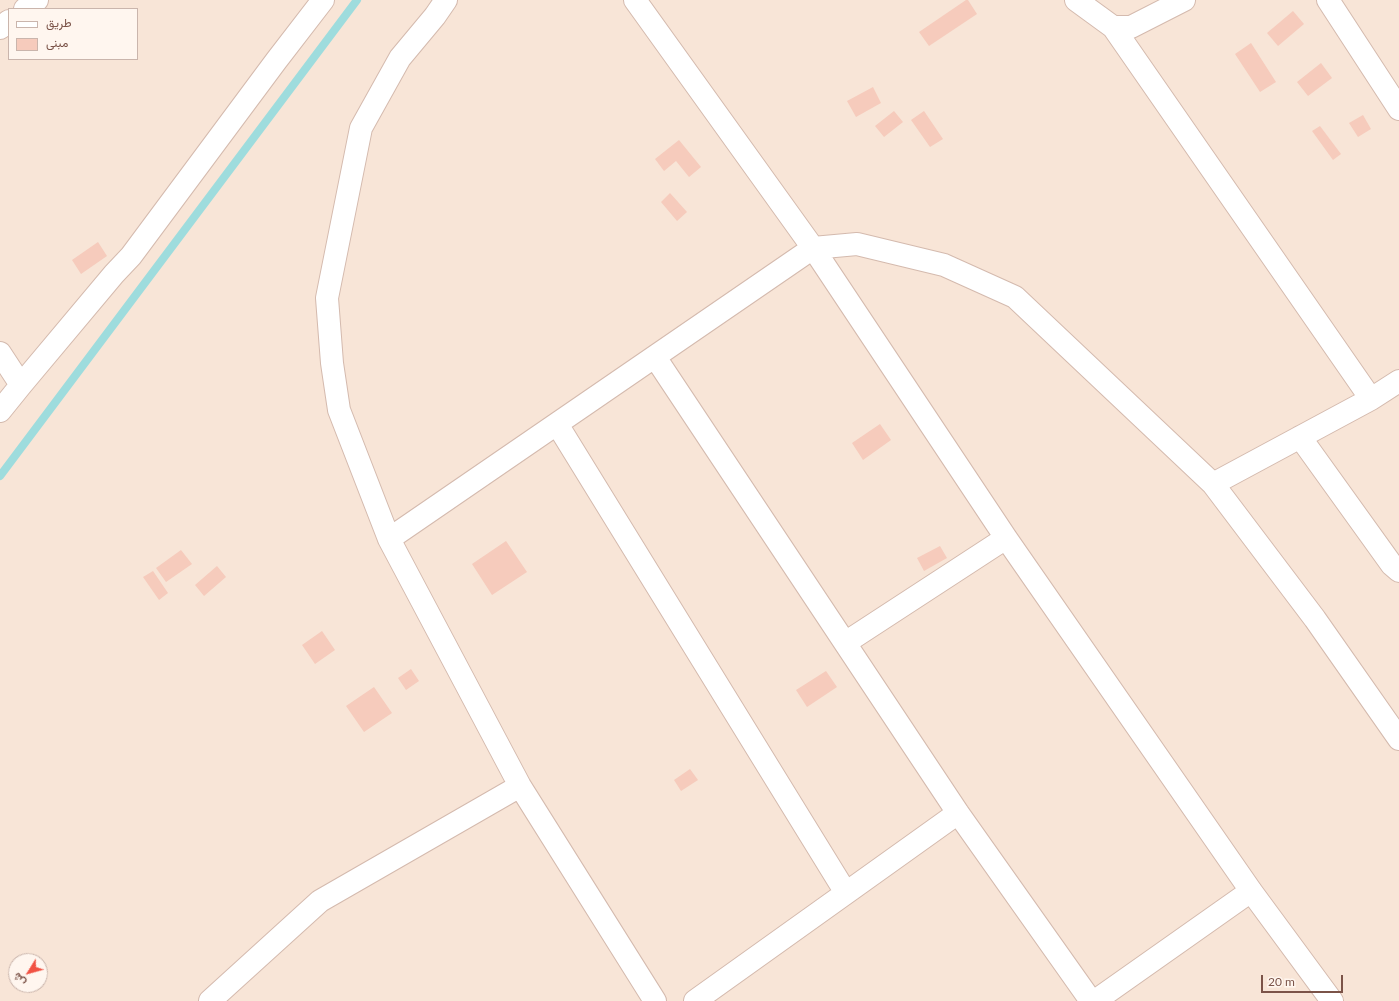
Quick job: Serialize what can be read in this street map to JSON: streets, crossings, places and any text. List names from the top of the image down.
{
  "legend": ["طريق", "مبنى"],
  "scale_bar": "20 m",
  "north": "bottom left"
}
